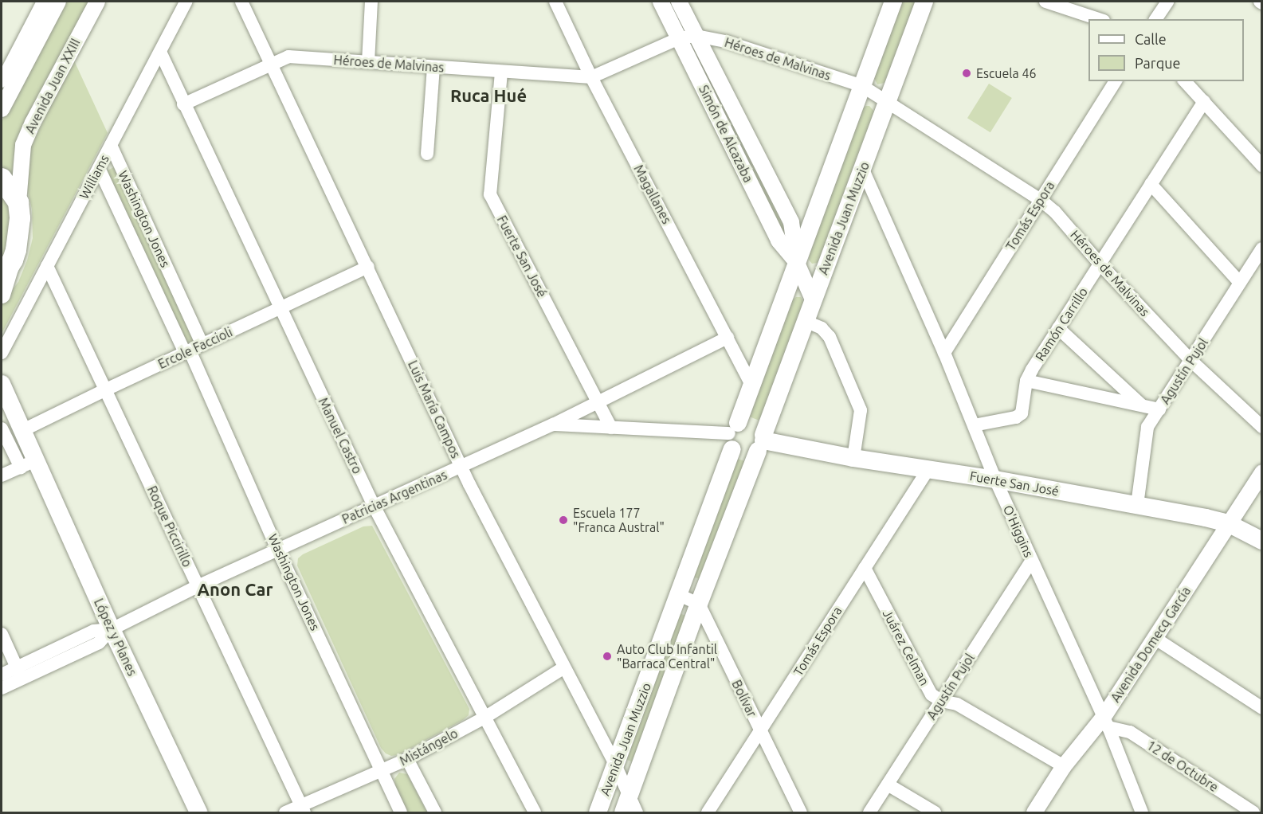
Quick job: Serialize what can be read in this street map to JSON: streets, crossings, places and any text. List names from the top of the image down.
{
  "streets": {
    "main road": ["Avenida Juan Muzzio", "Fuerte San José", "López y Planes"],
    "street": [
      "Héroes de Malvinas",
      "Avenida Juan XXIII",
      "Simón de Alcazaba",
      "Williams",
      "Magallanes",
      "Tomás Espora",
      "Washington Jones",
      "Ramón Carrillo",
      "Ercole Faccioli",
      "Agustín Pujol",
      "Luis María Campos",
      "Manuel Castro",
      "Patricias Argentinas",
      "Roque Piccirillo",
      "O'Higgins",
      "Avenida Domecq García",
      "Juárez Celman",
      "Bolívar",
      "Mistángelo",
      "12 de Octubre"
    ]
  },
  "crossings": [
    ["Héroes de Malvinas", "Simón de Alcazaba"],
    ["Héroes de Malvinas", "Magallanes"],
    ["Héroes de Malvinas", "Tomás Espora"],
    ["Héroes de Malvinas", "Avenida Juan Muzzio"],
    ["Héroes de Malvinas", "Fuerte San José"],
    ["Héroes de Malvinas", "Ramón Carrillo"],
    ["Héroes de Malvinas", "Agustín Pujol"],
    ["Héroes de Malvinas", "Luis María Campos"],
    ["Héroes de Malvinas", "Manuel Castro"],
    ["Simón de Alcazaba", "Avenida Juan Muzzio"],
    ["Williams", "Washington Jones"],
    ["Williams", "Manuel Castro"],
    ["Williams", "Roque Piccirillo"],
    ["Magallanes", "Avenida Juan Muzzio"],
    ["Magallanes", "Patricias Argentinas"],
    ["Tomás Espora", "Fuerte San José"],
    ["Tomás Espora", "O'Higgins"],
    ["Tomás Espora", "Juárez Celman"],
    ["Tomás Espora", "Bolívar"],
    ["Avenida Juan Muzzio", "Fuerte San José"],
    ["Avenida Juan Muzzio", "Luis María Campos"],
    ["Avenida Juan Muzzio", "O'Higgins"],
    ["Avenida Juan Muzzio", "Bolívar"],
    ["Washington Jones", "Ercole Faccioli"],
    ["Washington Jones", "Patricias Argentinas"],
    ["Washington Jones", "Mistángelo"],
    ["Fuerte San José", "Agustín Pujol"],
    ["Fuerte San José", "Patricias Argentinas"],
    ["Fuerte San José", "O'Higgins"],
    ["Fuerte San José", "Avenida Domecq García"],
    ["Ramón Carrillo", "O'Higgins"],
    ["Ercole Faccioli", "Luis María Campos"],
    ["Ercole Faccioli", "Manuel Castro"],
    ["Ercole Faccioli", "Roque Piccirillo"],
    ["Ercole Faccioli", "López y Planes"],
    ["Agustín Pujol", "O'Higgins"],
    ["Agustín Pujol", "Juárez Celman"],
    ["Luis María Campos", "Patricias Argentinas"],
    ["Luis María Campos", "Mistángelo"],
    ["Manuel Castro", "Patricias Argentinas"],
    ["Manuel Castro", "Mistángelo"],
    ["Patricias Argentinas", "Roque Piccirillo"],
    ["Patricias Argentinas", "López y Planes"],
    ["Roque Piccirillo", "Mistángelo"],
    ["O'Higgins", "Avenida Domecq García"],
    ["O'Higgins", "12 de Octubre"],
    ["Avenida Domecq García", "Juárez Celman"],
    ["Avenida Domecq García", "12 de Octubre"]
  ],
  "districts": ["Ruca Hué", "Anon Car"],
  "places": ["Escuela 46", "Escuela 177 \"Franca Austral\"", "Auto Club Infantil \"Barraca Central\""],
  "legend": ["Calle", "Parque"]
}
